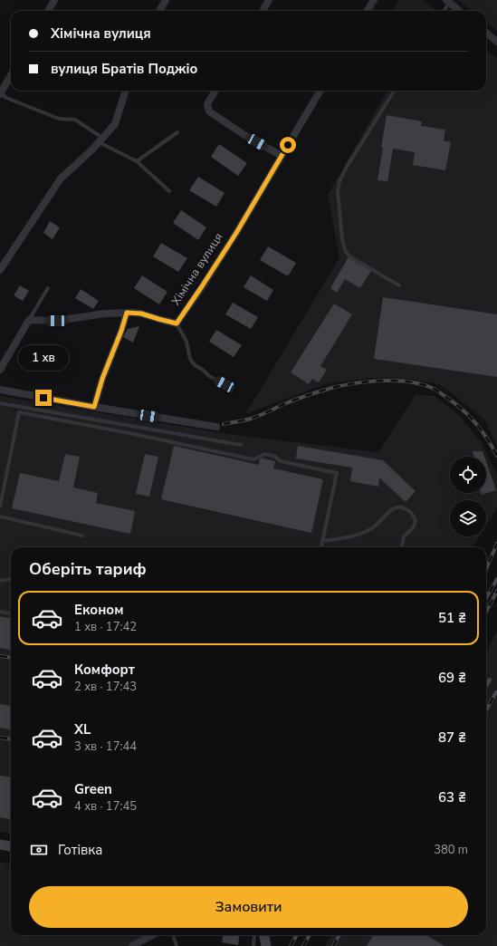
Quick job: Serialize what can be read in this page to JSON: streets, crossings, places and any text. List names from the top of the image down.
{
  "streets": {
    "street": ["Хімічна вулиця"]
  },
  "page": {
    "banner": ["Хімічна вулиця", "вулиця Братів Поджіо"],
    "bubble": "1 хв",
    "heading": "Оберіть тариф",
    "list": [
      {
        "name": "Економ",
        "note": "1 хв · 17:42",
        "value": "51 ₴"
      },
      {
        "name": "Комфорт",
        "note": "2 хв · 17:43",
        "value": "69 ₴"
      },
      {
        "name": "XL",
        "note": "3 хв · 17:44",
        "value": "87 ₴"
      },
      {
        "name": "Green",
        "note": "4 хв · 17:45",
        "value": "63 ₴"
      }
    ],
    "pay": ["Готівка", "380 m"],
    "buttons": "Замовити"
  }
}
